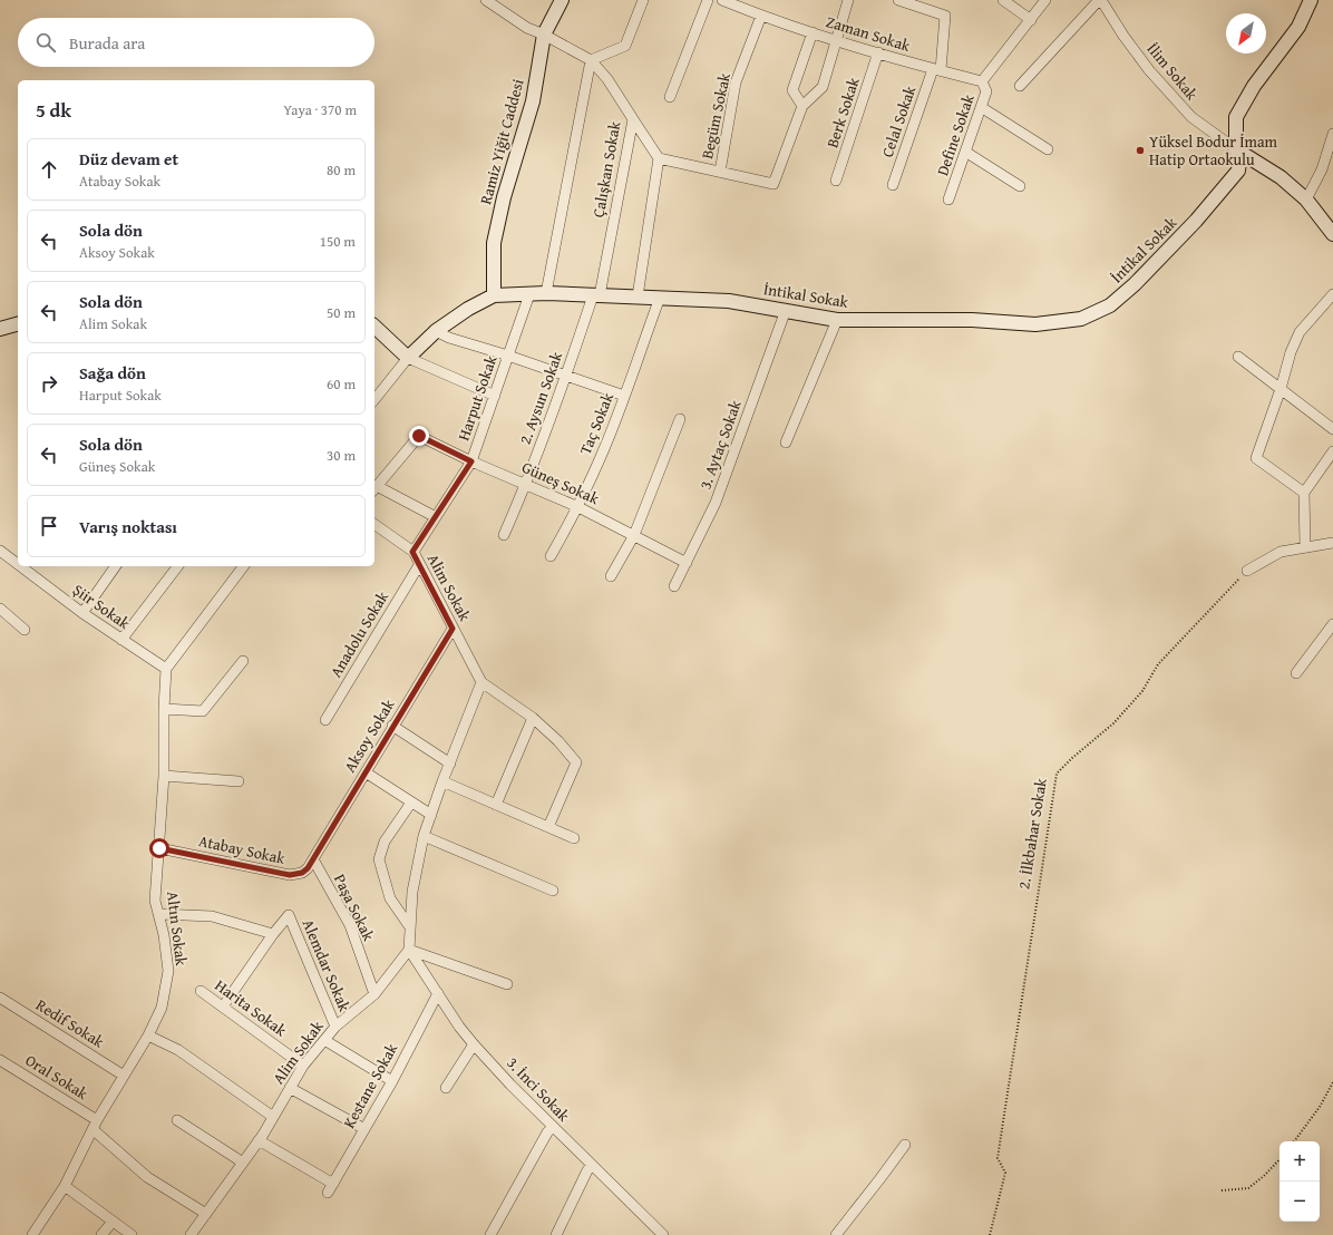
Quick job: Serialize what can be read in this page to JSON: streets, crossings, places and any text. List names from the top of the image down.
{
  "streets": {
    "street": [
      "Zaman Sokak",
      "İlim Sokak",
      "Berk Sokak",
      "Begüm Sokak",
      "Celal Sokak",
      "Define Sokak",
      "Ramiz Yiğit Caddesi",
      "Çalışkan Sokak",
      "İntikal Sokak",
      "Harput Sokak",
      "2. Aysun Sokak",
      "Taç Sokak",
      "3. Aytaç Sokak",
      "Güneş Sokak",
      "Alim Sokak",
      "Şiir Sokak",
      "Anadolu Sokak",
      "Aksoy Sokak",
      "Atabay Sokak",
      "Paşa Sokak",
      "Altın Sokak",
      "Alemdar Sokak",
      "Harita Sokak",
      "Redif Sokak",
      "Oral Sokak",
      "Kestane Sokak",
      "3. İnci Sokak"
    ],
    "path": ["2. İlkbahar Sokak"]
  },
  "crossings": [
    ["Zaman Sokak", "Berk Sokak"],
    ["Zaman Sokak", "Begüm Sokak"],
    ["Zaman Sokak", "Celal Sokak"],
    ["Zaman Sokak", "Define Sokak"],
    ["İlim Sokak", "İntikal Sokak"],
    ["Ramiz Yiğit Caddesi", "Çalışkan Sokak"],
    ["Ramiz Yiğit Caddesi", "İntikal Sokak"],
    ["Çalışkan Sokak", "İntikal Sokak"],
    ["Çalışkan Sokak", "2. Aysun Sokak"],
    ["İntikal Sokak", "Harput Sokak"],
    ["İntikal Sokak", "2. Aysun Sokak"],
    ["İntikal Sokak", "Taç Sokak"],
    ["İntikal Sokak", "3. Aytaç Sokak"],
    ["Harput Sokak", "Güneş Sokak"],
    ["Harput Sokak", "Alim Sokak"],
    ["2. Aysun Sokak", "Güneş Sokak"],
    ["Taç Sokak", "Güneş Sokak"],
    ["3. Aytaç Sokak", "Güneş Sokak"],
    ["Alim Sokak", "Anadolu Sokak"],
    ["Alim Sokak", "Aksoy Sokak"],
    ["Alim Sokak", "Paşa Sokak"],
    ["Alim Sokak", "Alemdar Sokak"],
    ["Alim Sokak", "Harita Sokak"],
    ["Alim Sokak", "Oral Sokak"],
    ["Alim Sokak", "Kestane Sokak"],
    ["Alim Sokak", "3. İnci Sokak"],
    ["Şiir Sokak", "Altın Sokak"],
    ["Aksoy Sokak", "Atabay Sokak"],
    ["Aksoy Sokak", "Paşa Sokak"],
    ["Atabay Sokak", "Paşa Sokak"],
    ["Atabay Sokak", "Altın Sokak"],
    ["Altın Sokak", "Redif Sokak"],
    ["Altın Sokak", "Oral Sokak"],
    ["Kestane Sokak", "3. İnci Sokak"]
  ],
  "places": ["Yüksel Bodur İmam Hatip Ortaokulu"],
  "north": "bottom left",
  "page": {
    "search": "Burada ara",
    "heading": ["5 dk", "Yaya · 370 m"],
    "list": [
      ["Düz devam et", "Atabay Sokak", "80 m"],
      ["Sola dön", "Aksoy Sokak", "150 m"],
      ["Sola dön", "Alim Sokak", "50 m"],
      ["Sağa dön", "Harput Sokak", "60 m"],
      ["Sola dön", "Güneş Sokak", "30 m"],
      "Varış noktası"
    ],
    "map_buttons": ["+", "−"]
  }
}
